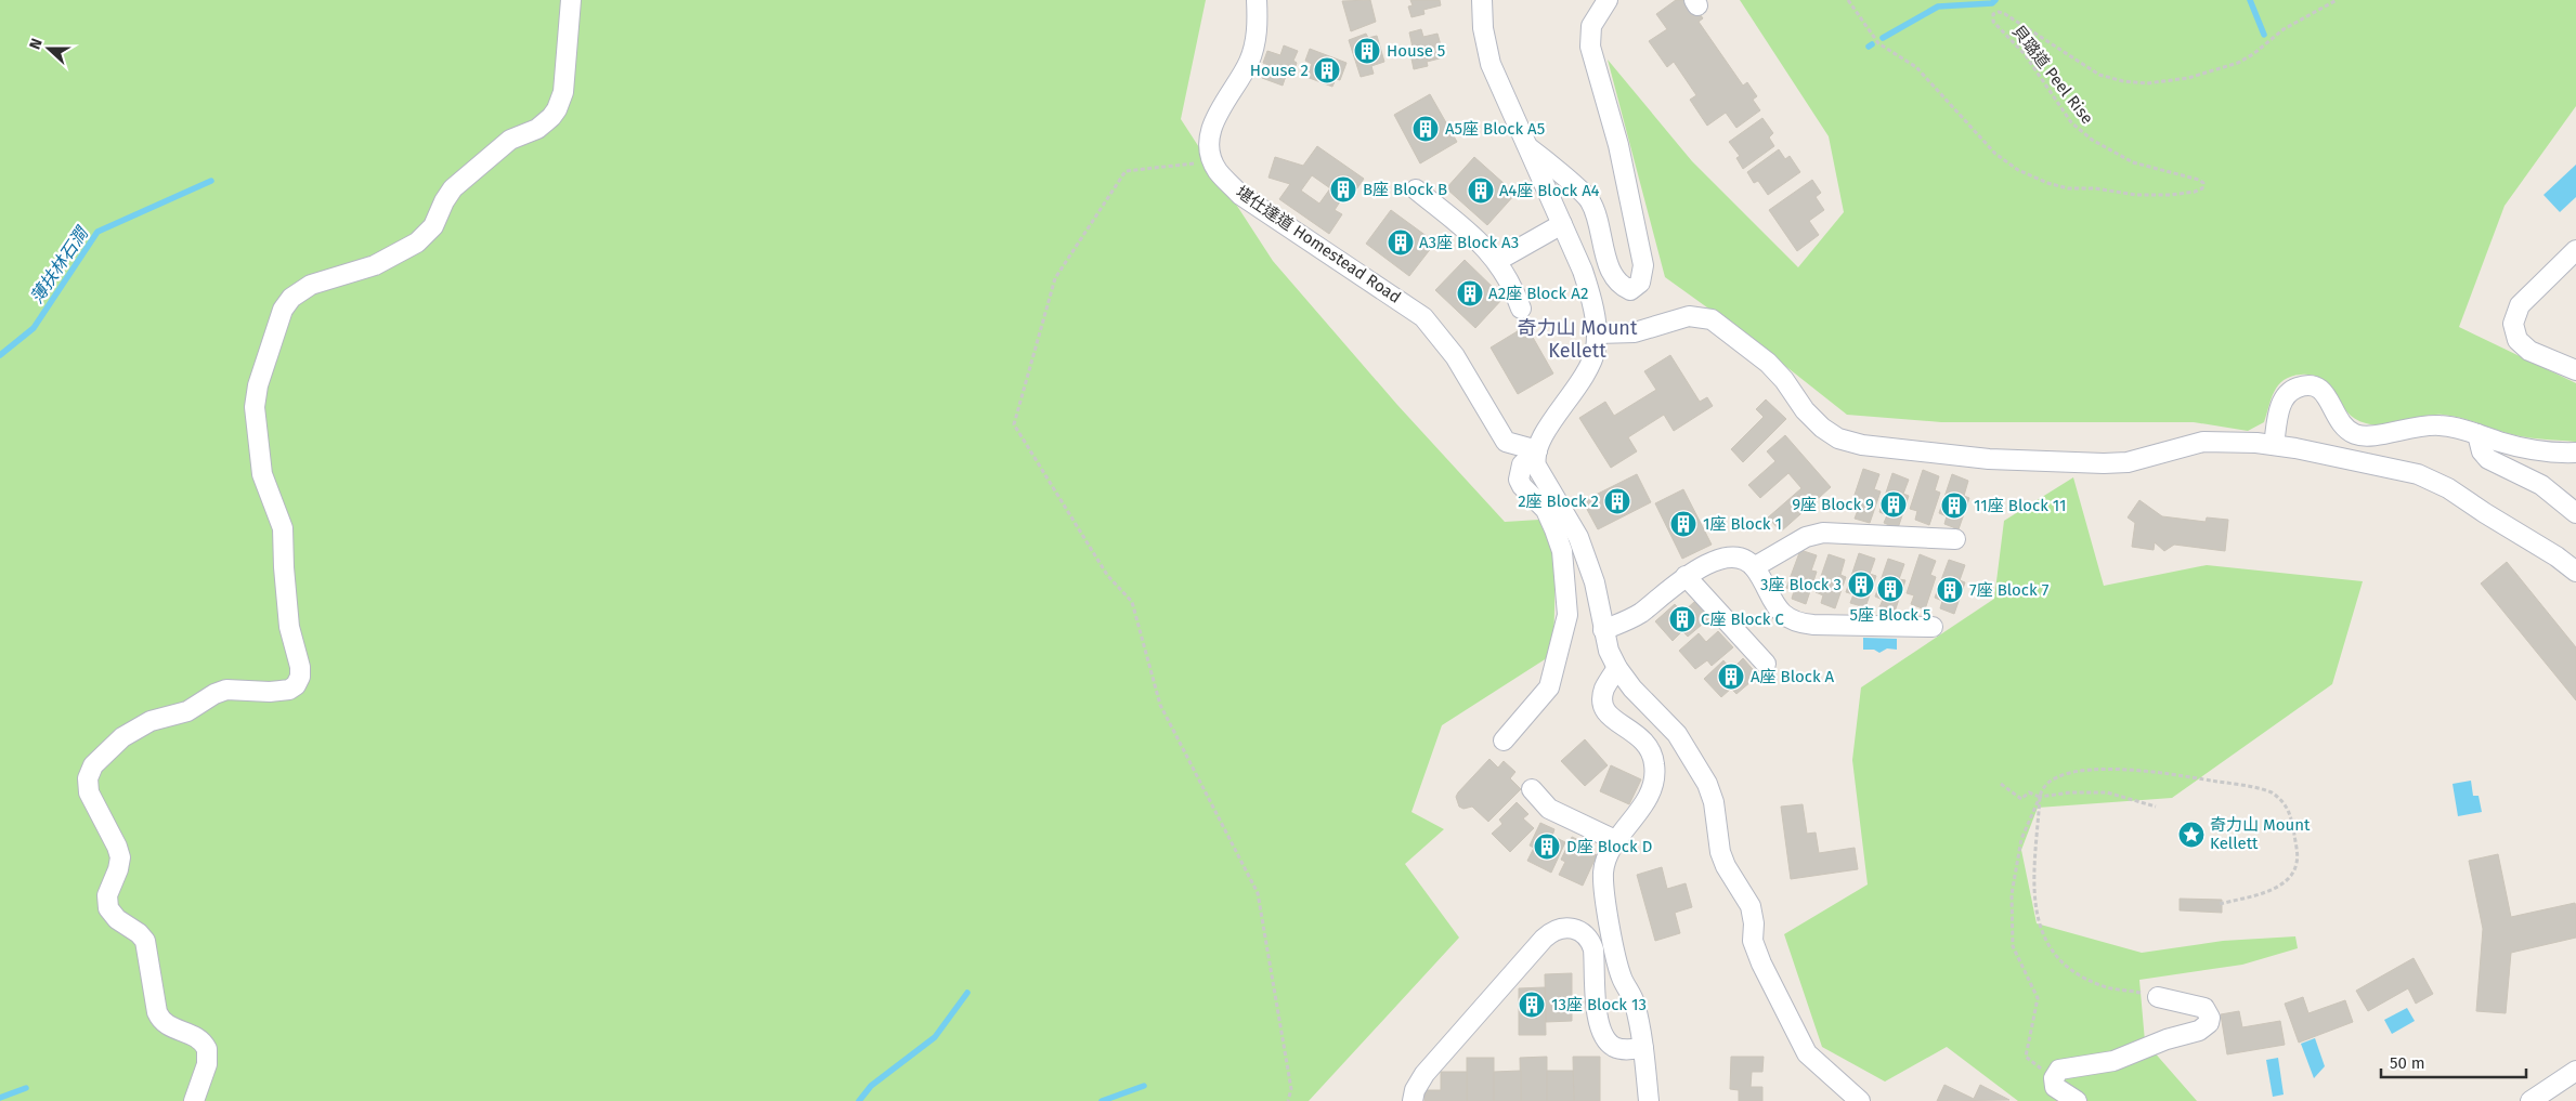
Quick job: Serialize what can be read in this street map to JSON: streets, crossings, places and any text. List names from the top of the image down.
{
  "streets": {
    "street": ["堪仕達道 Homestead Road"],
    "path": ["貝璐道 Peel Rise"]
  },
  "districts": ["奇力山 Mount Kellett"],
  "water": ["薄扶林石澗"],
  "places": {
    "building": [
      "House 5",
      "House 2",
      "A5座 Block A5",
      "B座 Block B",
      "A4座 Block A4",
      "A3座 Block A3",
      "A2座 Block A2",
      "2座 Block 2",
      "9座 Block 9",
      "11座 Block 11",
      "1座 Block 1",
      "3座 Block 3",
      "5座 Block 5",
      "7座 Block 7",
      "C座 Block C",
      "A座 Block A",
      "D座 Block D",
      "13座 Block 13"
    ],
    "place": ["奇力山 Mount Kellett"]
  },
  "scale_bar": "50 m",
  "north": "left"
}
